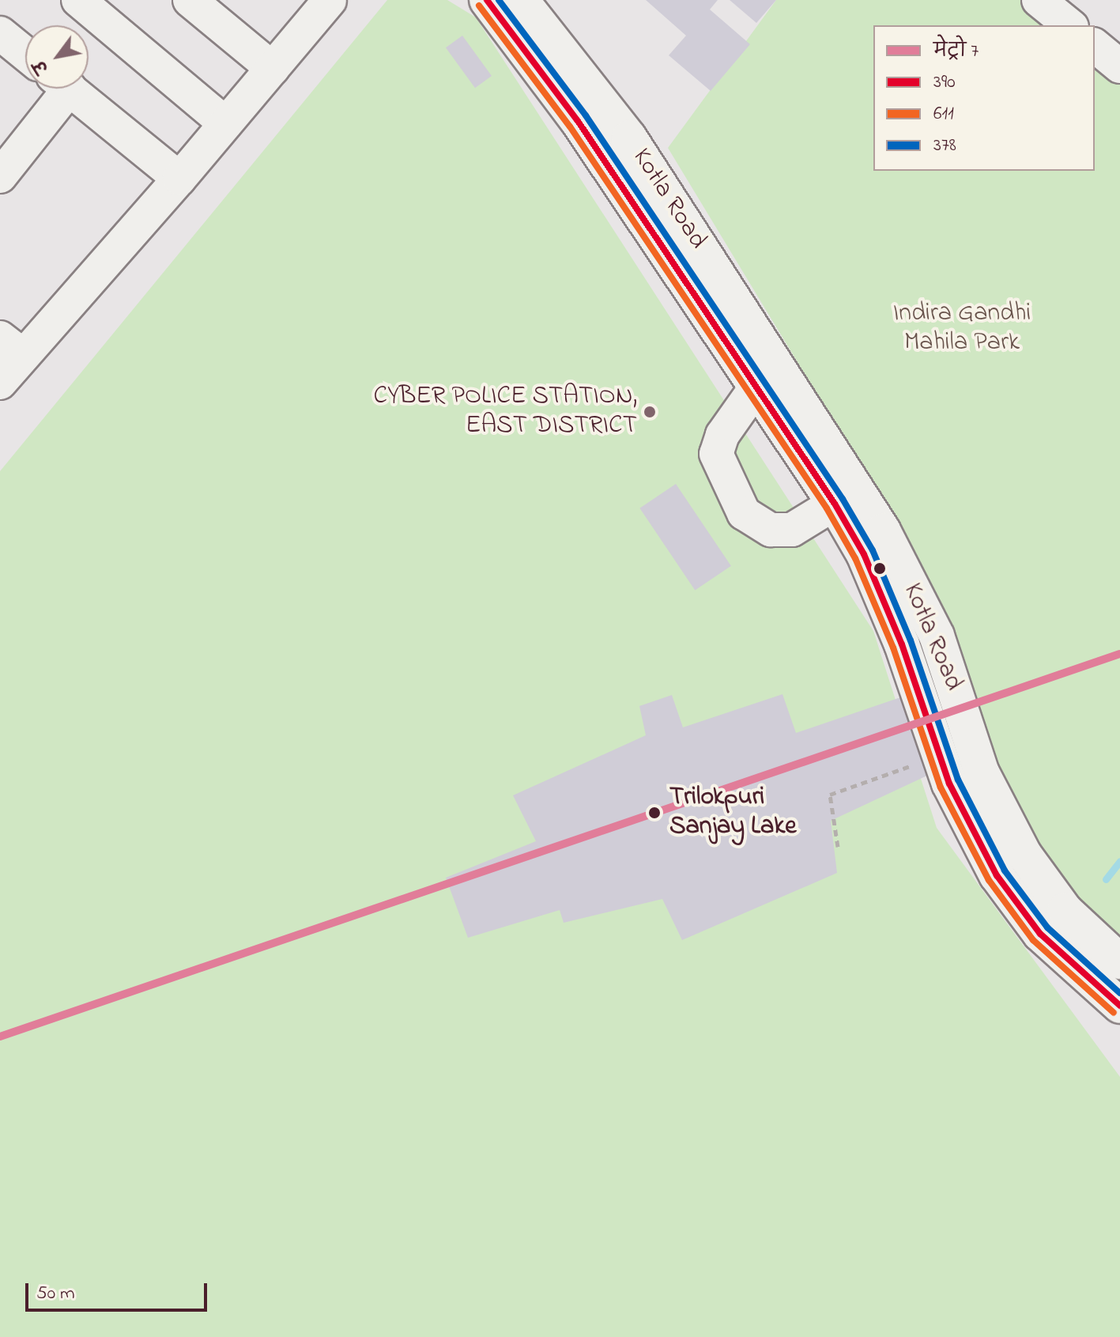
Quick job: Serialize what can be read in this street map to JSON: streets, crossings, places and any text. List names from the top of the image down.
{
  "streets": {
    "main road": ["Kotla Road"]
  },
  "parks": ["Indira Gandhi Mahila Park"],
  "places": ["CYBER POLICE STATION, EAST DISTRICT", "Trilokpuri Sanjay Lake"],
  "lines": [
    "transit line 390",
    "transit line 378",
    "transit line 611",
    "metro line 7"
  ],
  "legend": [
    "मेट्रो 7",
    "390",
    "611",
    "378"
  ],
  "scale_bar": "50 m",
  "north": "bottom left"
}
